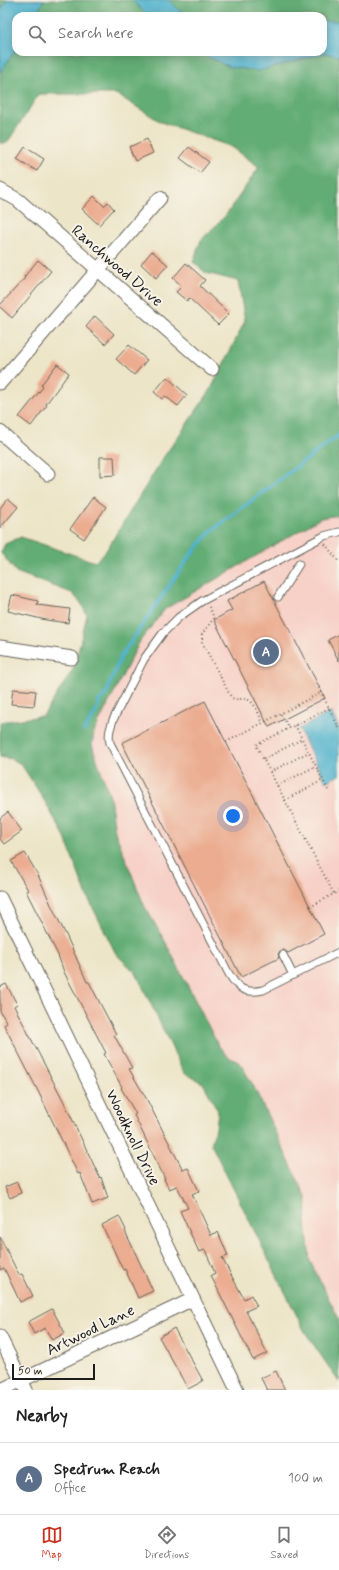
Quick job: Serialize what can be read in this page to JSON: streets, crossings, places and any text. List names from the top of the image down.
{
  "streets": {
    "street": ["Ranchwood Drive", "Woodknoll Drive", "Artwood Lane"]
  },
  "crossings": [
    ["Woodknoll Drive", "Artwood Lane"]
  ],
  "scale_bar": "50 m",
  "page": {
    "search": "Search here",
    "pins": "A",
    "scale": "50 m",
    "heading": "Nearby",
    "list": [
      {
        "mark": "A",
        "name": "Spectrum Reach",
        "note": "Office",
        "value": "100 m"
      }
    ],
    "nav": ["Map", "Directions", "Saved"]
  }
}
